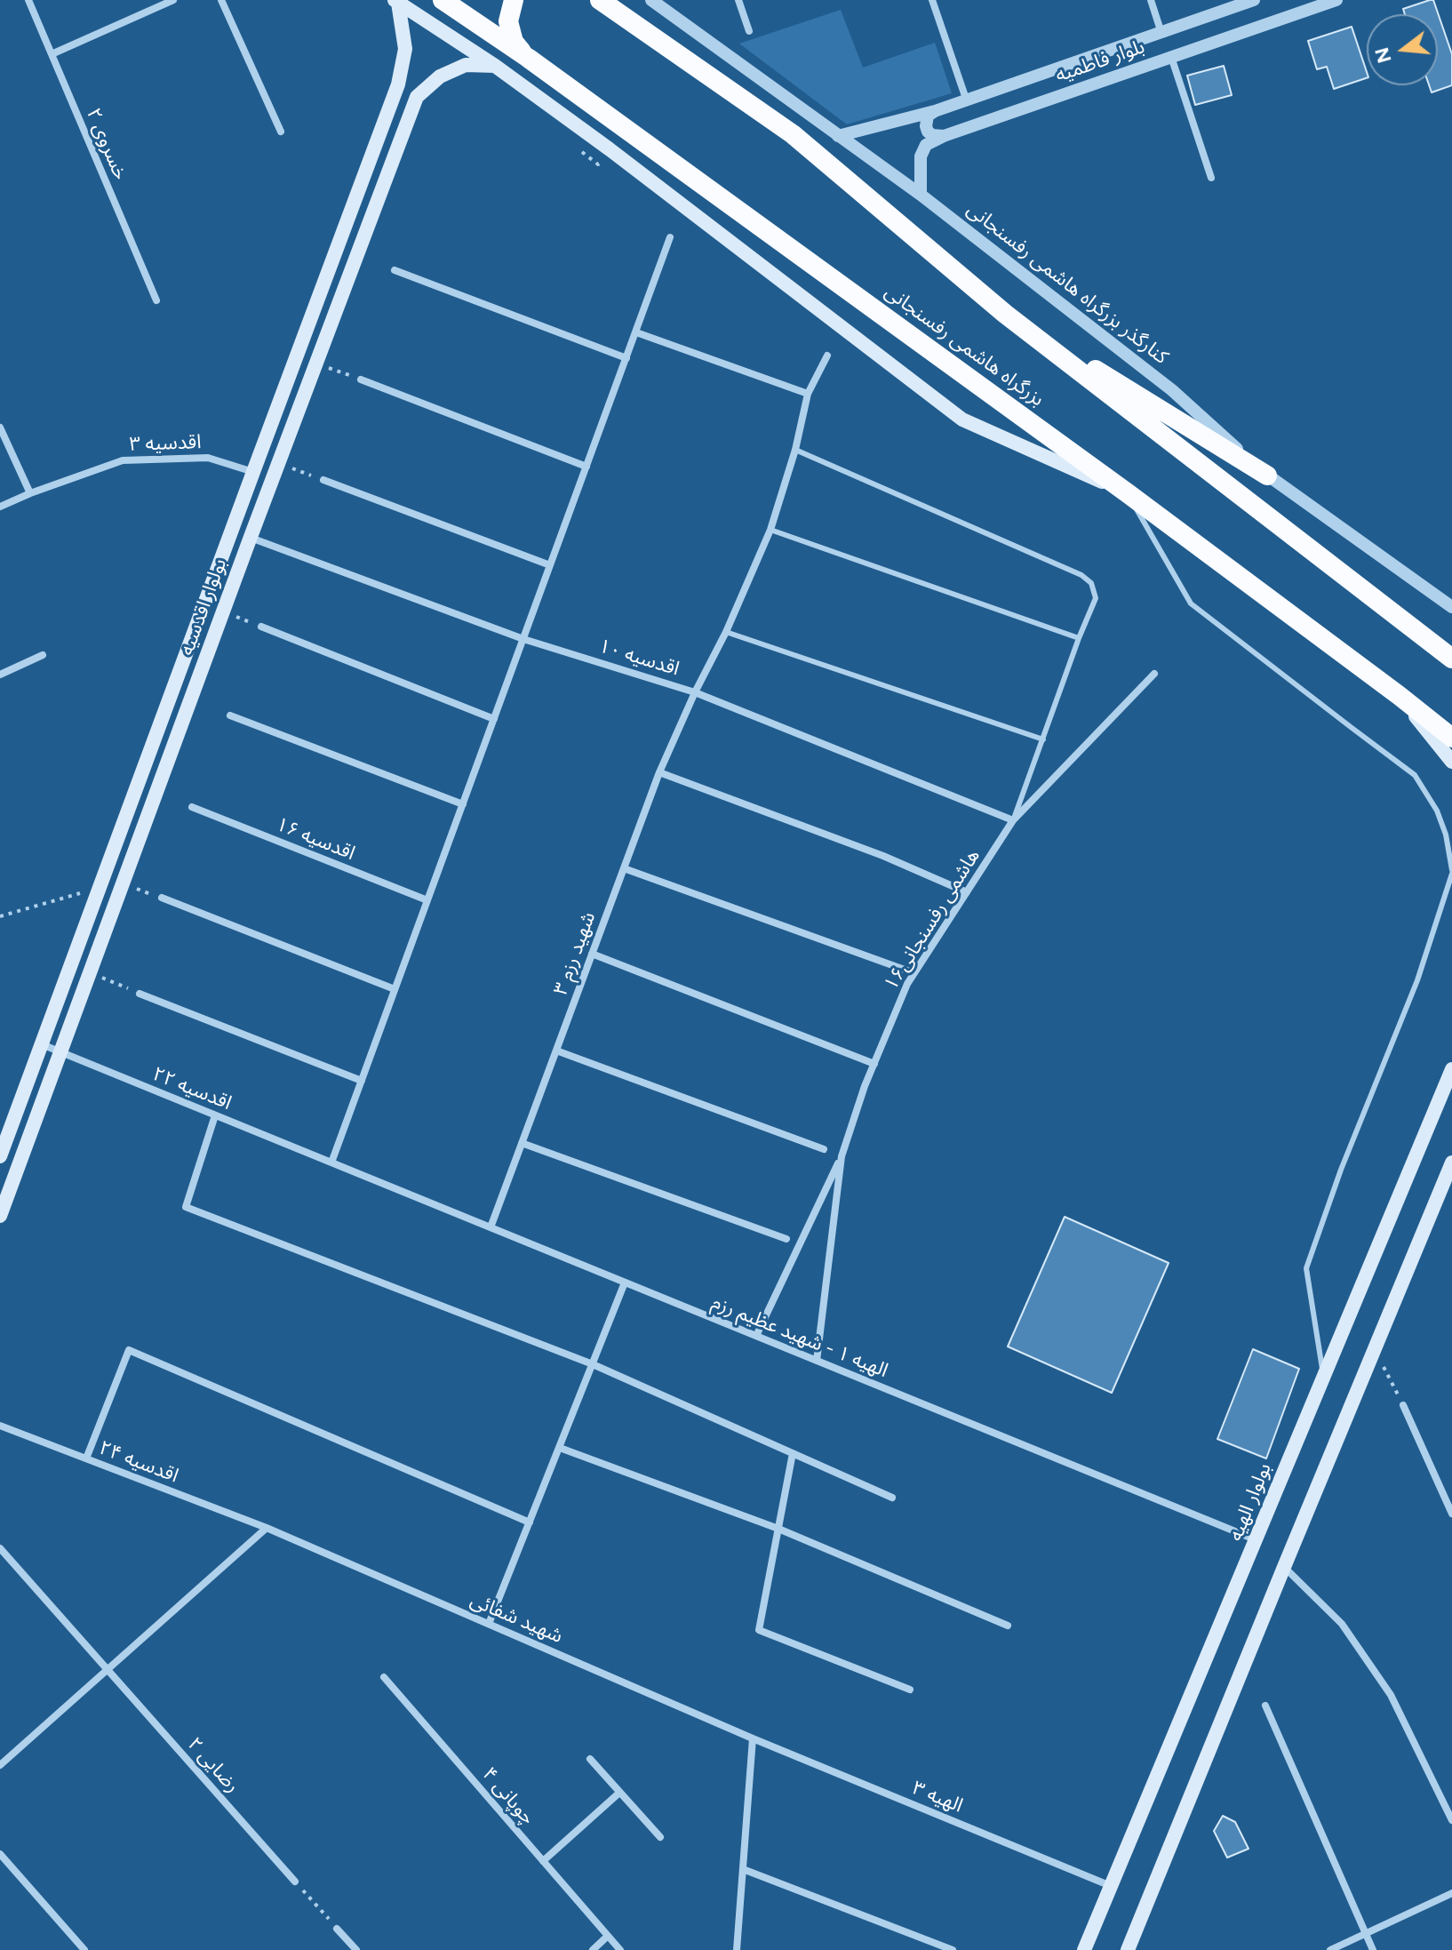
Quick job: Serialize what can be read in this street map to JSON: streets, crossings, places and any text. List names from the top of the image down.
{
  "streets": {
    "highway": ["بزرگراه هاشمی رفسنجانی"],
    "main road": ["بولوار اقدسیه", "بولوار الهیه"],
    "street": [
      "بلوار فاطمیه",
      "خسروی ۲",
      "کنارگذر بزرگراه هاشمی رفسنجانی",
      "اقدسیه ۳",
      "اقدسیه ۱۰",
      "اقدسیه ۱۶",
      "هاشمی رفسنجانی۱۶",
      "شهید رزم ۳",
      "اقدسیه ۲۲",
      "الهیه ۱ - شهید عظیم رزم",
      "اقدسیه ۲۴",
      "شهید شفائی",
      "رضایی ۲",
      "چوپانی ۴",
      "الهیه ۳"
    ]
  },
  "crossings": [
    ["بلوار فاطمیه", "کنارگذر بزرگراه هاشمی رفسنجانی"],
    ["اقدسیه ۳", "بولوار اقدسیه"],
    ["بولوار اقدسیه", "اقدسیه ۱۰"],
    ["بولوار اقدسیه", "اقدسیه ۲۲"],
    ["اقدسیه ۱۰", "هاشمی رفسنجانی۱۶"],
    ["اقدسیه ۱۰", "شهید رزم ۳"],
    ["هاشمی رفسنجانی۱۶", "الهیه ۱ - شهید عظیم رزم"],
    ["شهید رزم ۳", "الهیه ۱ - شهید عظیم رزم"],
    ["اقدسیه ۲۲", "الهیه ۱ - شهید عظیم رزم"],
    ["الهیه ۱ - شهید عظیم رزم", "بولوار الهیه"],
    ["اقدسیه ۲۴", "شهید شفائی"],
    ["بولوار الهیه", "الهیه ۳"],
    ["شهید شفائی", "الهیه ۳"]
  ],
  "north": "left"
}
